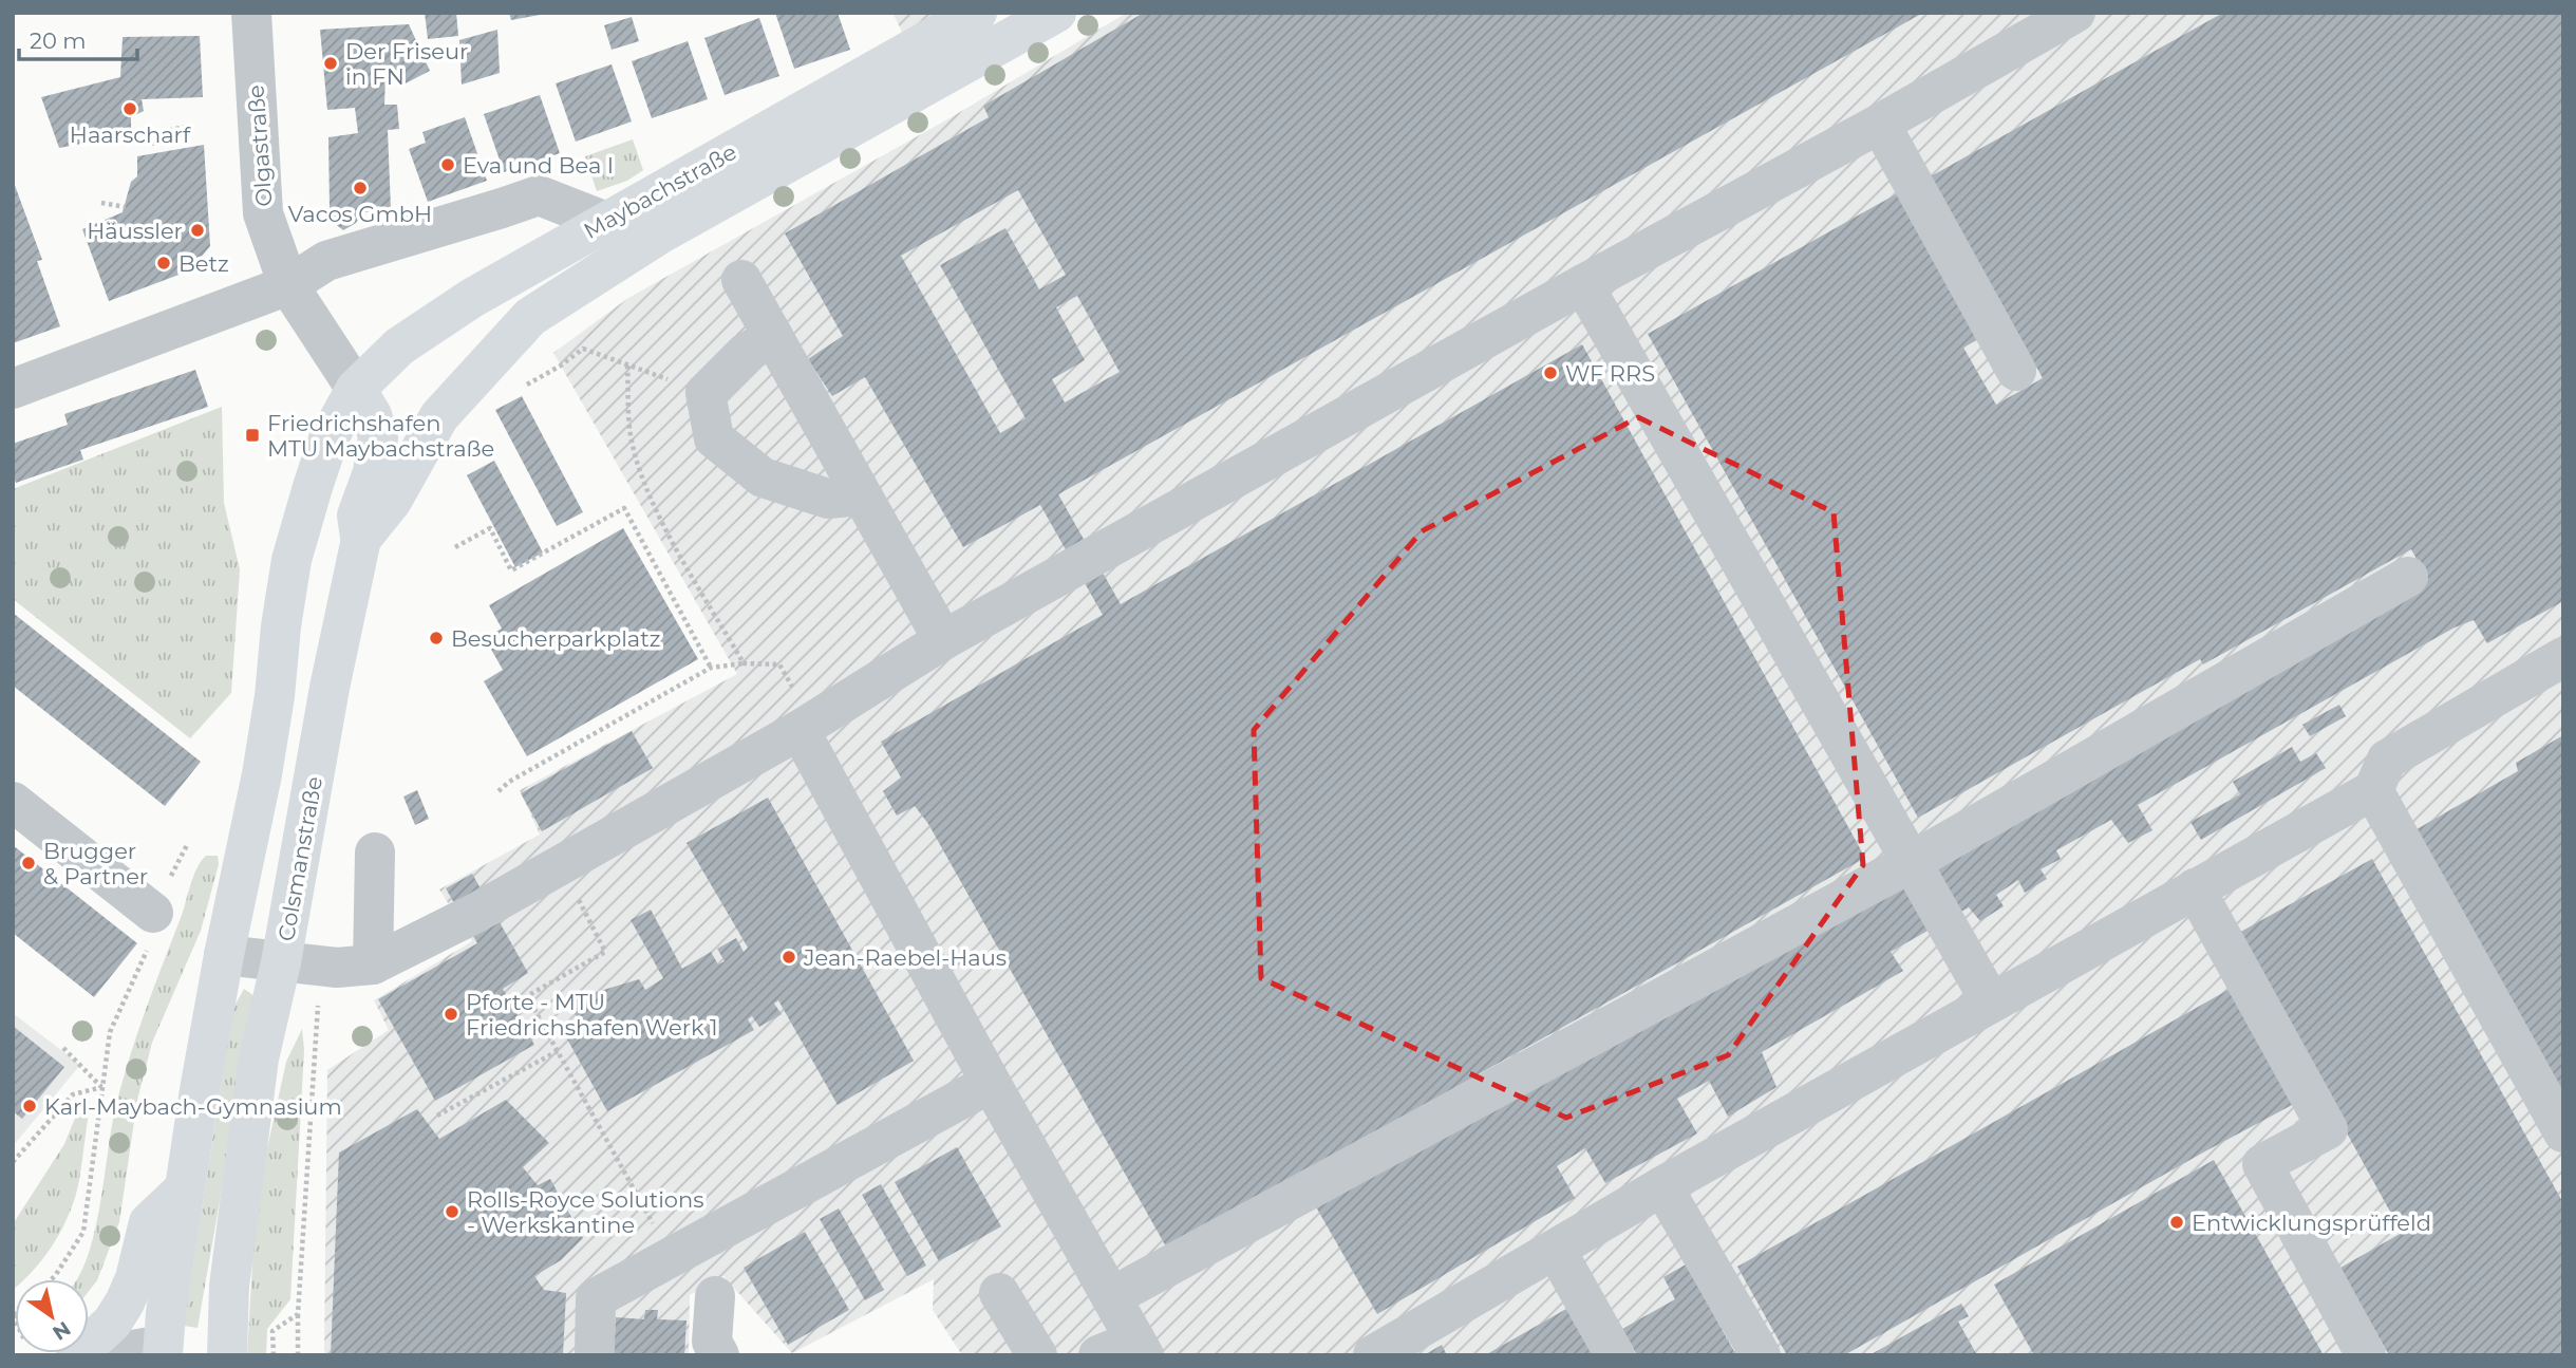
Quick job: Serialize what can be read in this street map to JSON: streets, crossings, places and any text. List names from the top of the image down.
{
  "streets": {
    "main road": ["Maybachstraße", "Colsmanstraße"],
    "street": ["Olgastraße"]
  },
  "crossings": [
    ["Olgastraße", "Maybachstraße"],
    ["Maybachstraße", "Colsmanstraße"]
  ],
  "places": {
    "other": [
      "Der Friseur in FN",
      "Haarscharf",
      "Eva und Bea I",
      "Vacos GmbH",
      "Häussler",
      "Betz",
      "WF RRS",
      "Besucherparkplatz",
      "Brugger & Partner",
      "Jean-Raebel-Haus",
      "Pforte - MTU Friedrichshafen Werk 1",
      "Karl-Maybach-Gymnasium",
      "Rolls-Royce Solutions - Werkskantine",
      "Entwicklungsprüffeld"
    ],
    "transit": ["Friedrichshafen MTU Maybachstraße"]
  },
  "scale_bar": "20 m",
  "north": "bottom right"
}
